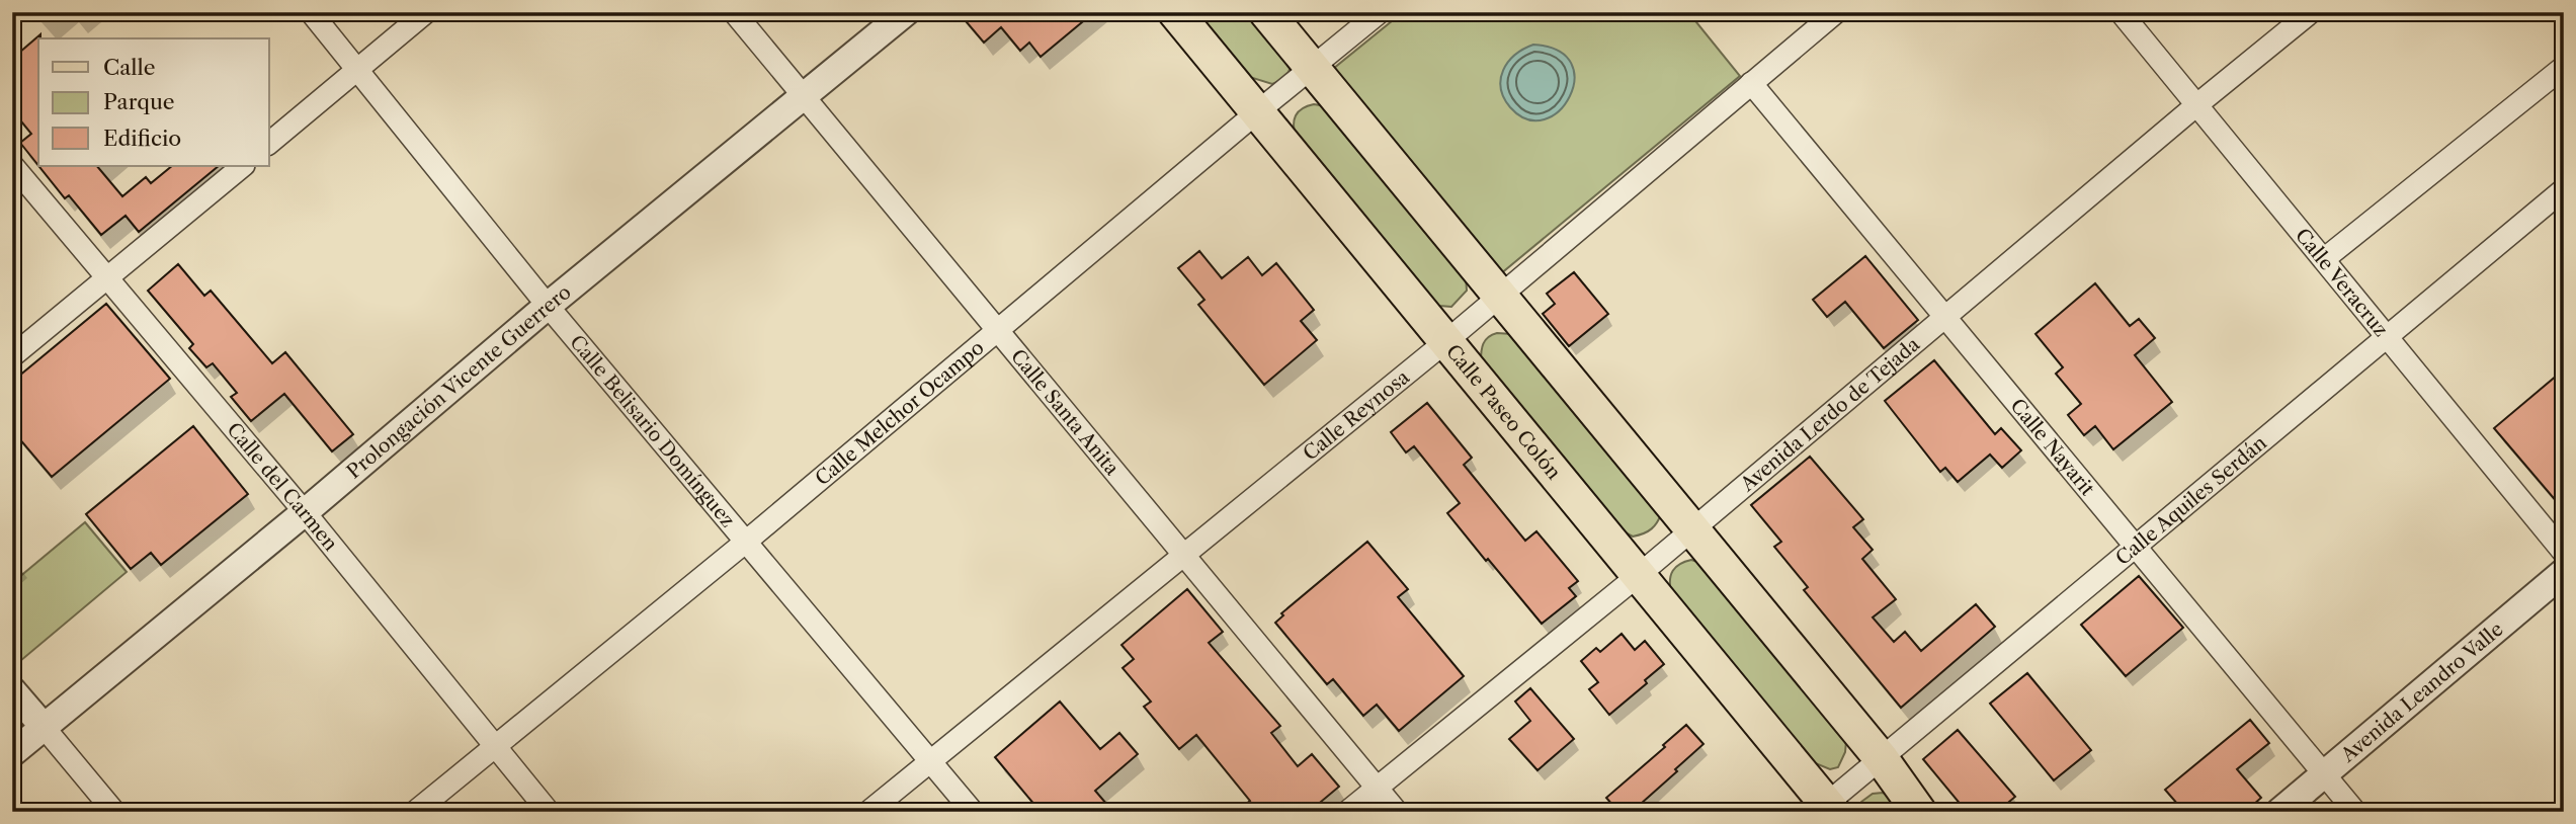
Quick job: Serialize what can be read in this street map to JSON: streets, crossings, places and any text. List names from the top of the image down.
{
  "streets": {
    "main road": ["Calle Paseo Colón"],
    "street": [
      "Calle Veracruz",
      "Prolongación Vicente Guerrero",
      "Calle Santa Anita",
      "Calle Melchor Ocampo",
      "Avenida Lerdo de Tejada",
      "Calle Reynosa",
      "Calle Belisario Domínguez",
      "Calle Nayarit",
      "Calle del Carmen",
      "Calle Aquiles Serdán",
      "Avenida Leandro Valle"
    ]
  },
  "crossings": [
    ["Calle Veracruz", "Avenida Lerdo de Tejada"],
    ["Calle Veracruz", "Calle Aquiles Serdán"],
    ["Prolongación Vicente Guerrero", "Calle Santa Anita"],
    ["Prolongación Vicente Guerrero", "Calle Belisario Domínguez"],
    ["Prolongación Vicente Guerrero", "Calle del Carmen"],
    ["Calle Santa Anita", "Calle Melchor Ocampo"],
    ["Calle Santa Anita", "Avenida Lerdo de Tejada"],
    ["Calle Santa Anita", "Calle Reynosa"],
    ["Calle Paseo Colón", "Calle Melchor Ocampo"],
    ["Calle Paseo Colón", "Avenida Lerdo de Tejada"],
    ["Calle Paseo Colón", "Calle Reynosa"],
    ["Calle Paseo Colón", "Calle Aquiles Serdán"],
    ["Calle Melchor Ocampo", "Calle Belisario Domínguez"],
    ["Calle Melchor Ocampo", "Calle del Carmen"],
    ["Avenida Lerdo de Tejada", "Calle Nayarit"],
    ["Calle Reynosa", "Calle Belisario Domínguez"],
    ["Calle Reynosa", "Calle Nayarit"],
    ["Calle Nayarit", "Calle Aquiles Serdán"],
    ["Calle Nayarit", "Avenida Leandro Valle"]
  ],
  "legend": ["Calle", "Parque", "Edificio"]
}
